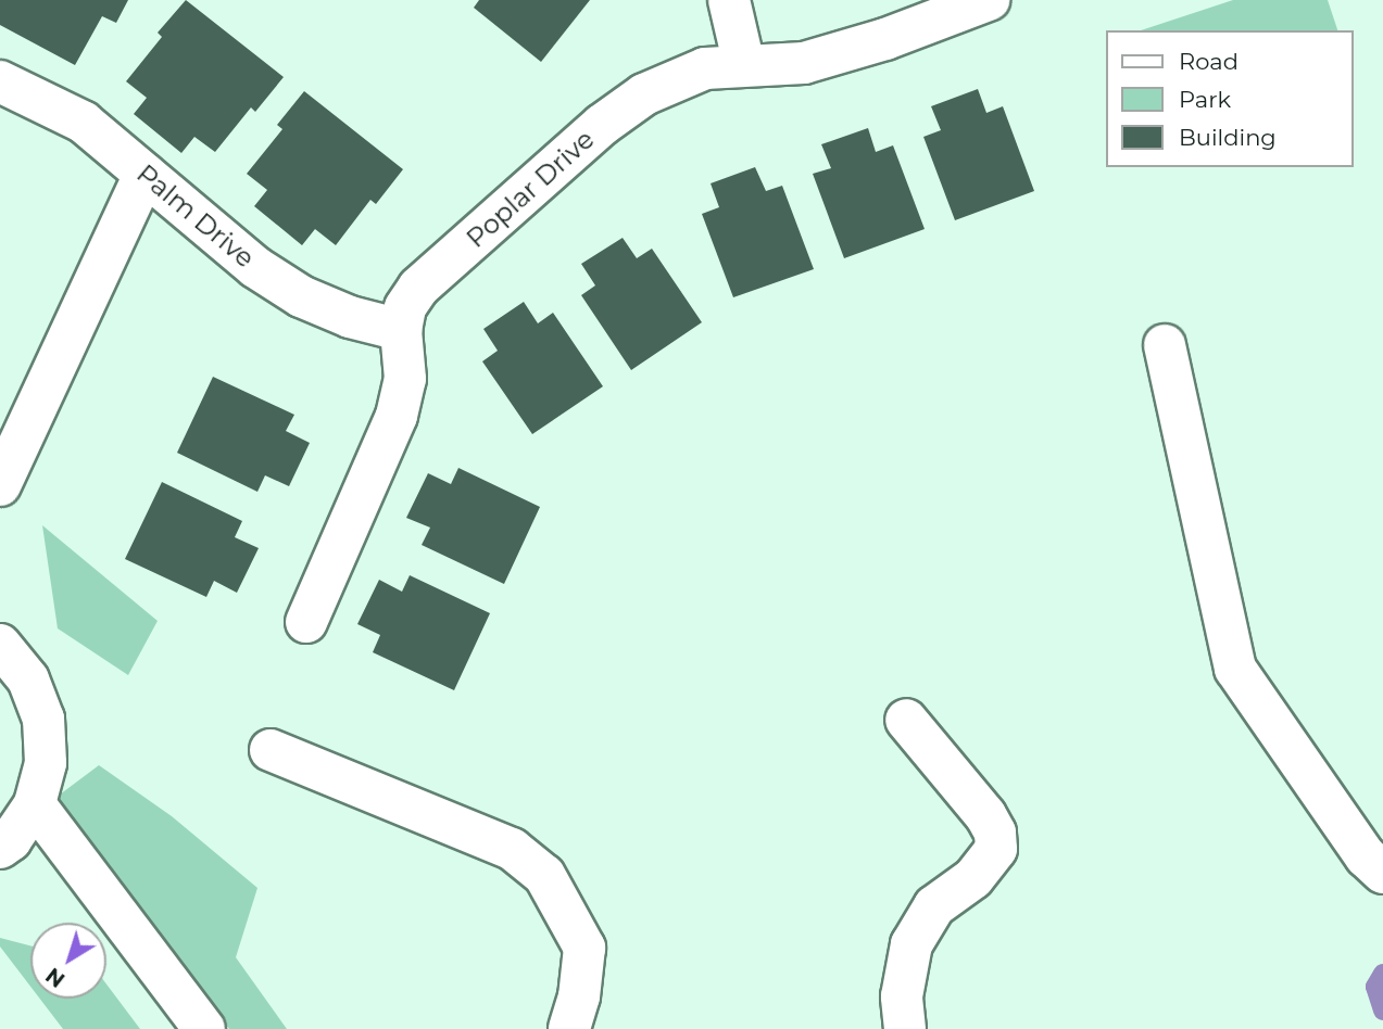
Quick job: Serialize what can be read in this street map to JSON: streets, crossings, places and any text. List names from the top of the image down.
{
  "streets": {
    "lane": ["Poplar Drive", "Palm Drive"]
  },
  "crossings": [
    ["Poplar Drive", "Palm Drive"]
  ],
  "legend": ["Road", "Park", "Building"],
  "north": "bottom left"
}
